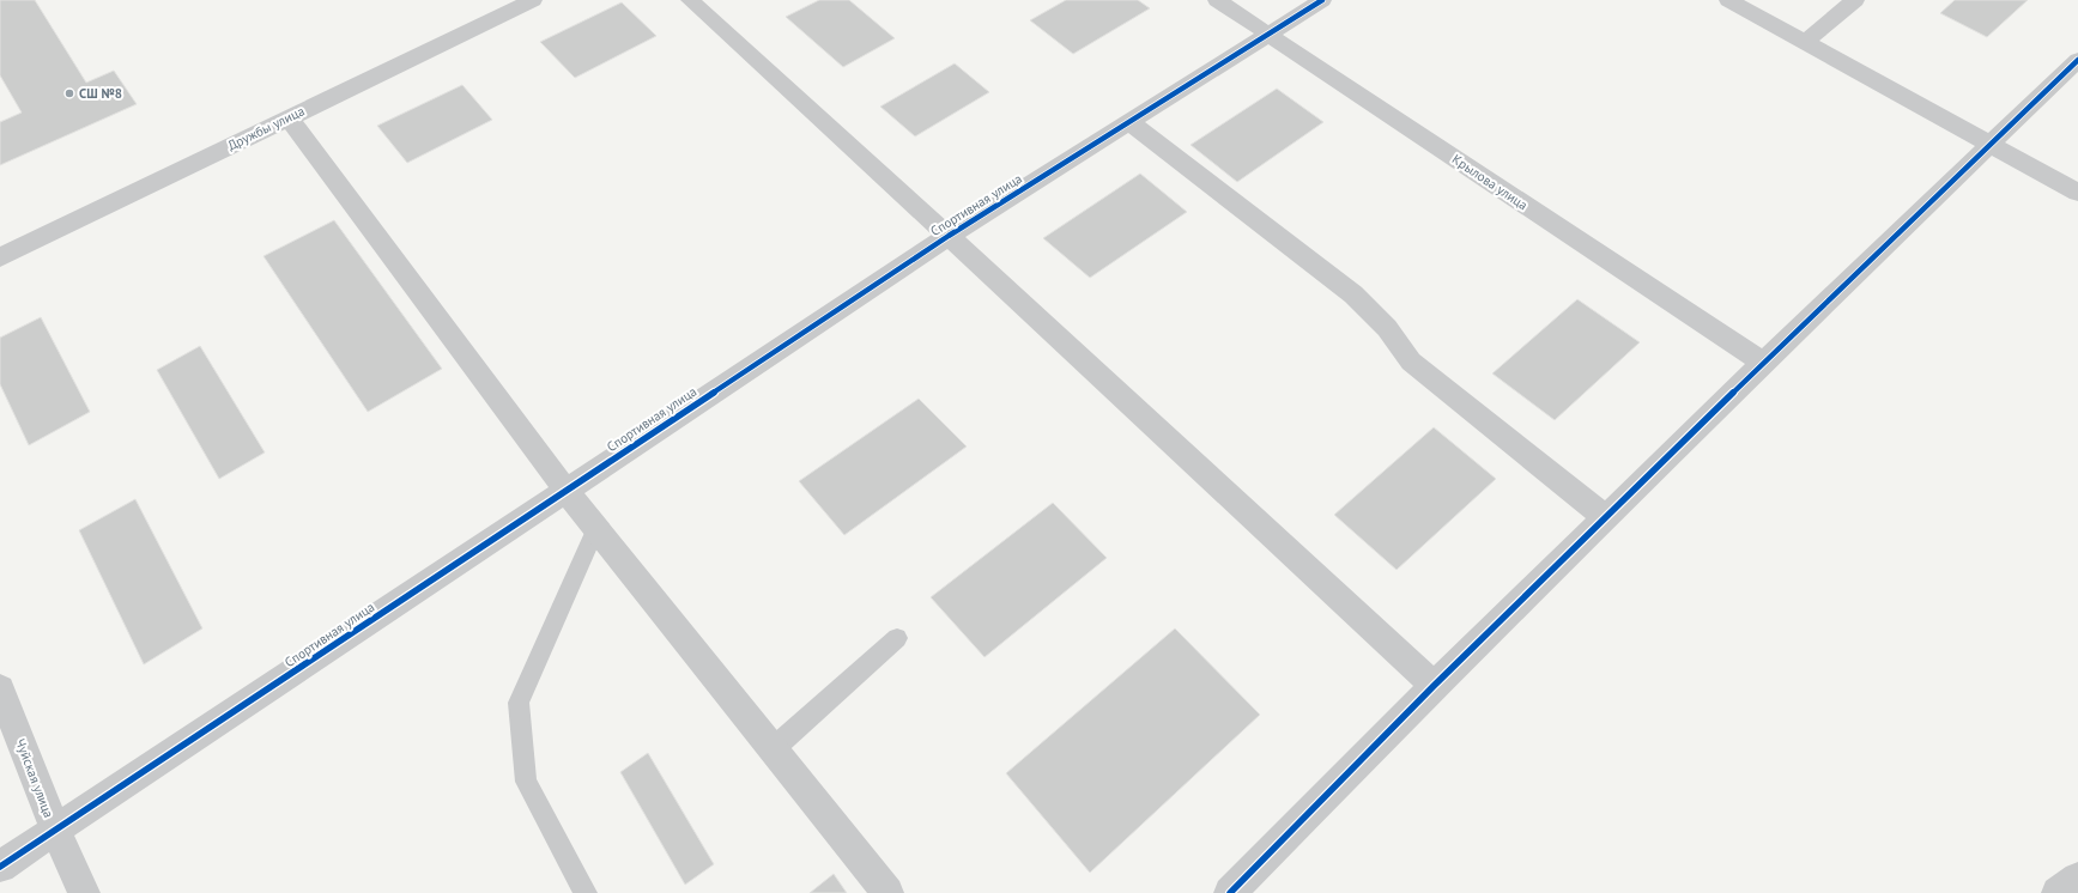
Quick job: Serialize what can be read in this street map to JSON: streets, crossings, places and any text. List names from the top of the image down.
{
  "streets": {
    "street": [
      "Дружбы улица",
      "Крылова улица",
      "Спортивная улица",
      "Чуйская улица"
    ]
  },
  "crossings": [
    ["Крылова улица", "Спортивная улица"],
    ["Спортивная улица", "Чуйская улица"]
  ],
  "places": ["СШ №8"]
}
